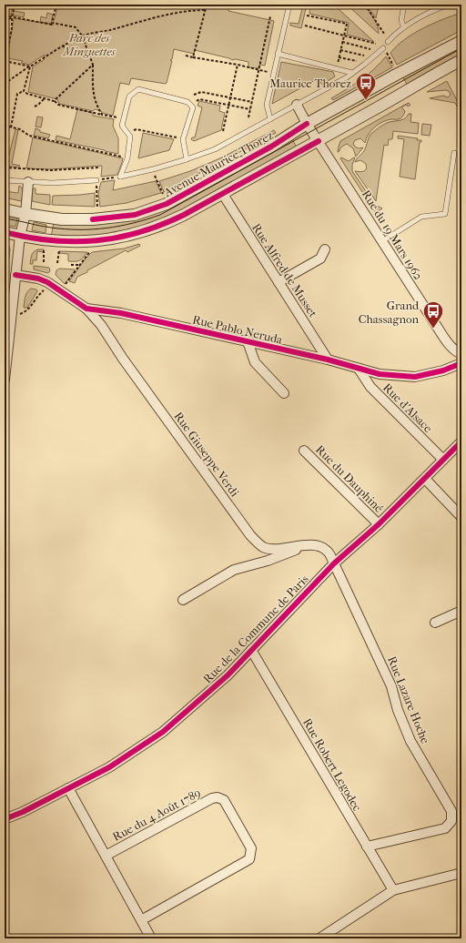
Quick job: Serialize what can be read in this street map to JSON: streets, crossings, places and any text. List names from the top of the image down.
{
  "streets": {
    "street": [
      "Avenue Maurice Thorez",
      "Rue du 19 Mars 1962",
      "Rue Alfred de Musset",
      "Rue Pablo Neruda",
      "Rue d'Alsace",
      "Rue Giuseppe Verdi",
      "Rue du Dauphiné",
      "Rue de la Commune de Paris",
      "Rue Lazare Hoche",
      "Rue Robert Legodec",
      "Rue du 4 Août 1789"
    ]
  },
  "crossings": [
    ["Avenue Maurice Thorez", "Rue du 19 Mars 1962"],
    ["Rue Alfred de Musset", "Rue Pablo Neruda"],
    ["Rue Pablo Neruda", "Rue d'Alsace"],
    ["Rue Pablo Neruda", "Rue Giuseppe Verdi"],
    ["Rue d'Alsace", "Rue de la Commune de Paris"],
    ["Rue Giuseppe Verdi", "Rue de la Commune de Paris"],
    ["Rue Giuseppe Verdi", "Rue Lazare Hoche"],
    ["Rue du Dauphiné", "Rue de la Commune de Paris"],
    ["Rue de la Commune de Paris", "Rue Lazare Hoche"],
    ["Rue de la Commune de Paris", "Rue Robert Legodec"],
    ["Rue Lazare Hoche", "Rue Robert Legodec"]
  ],
  "parks": ["Parc des Minguettes"],
  "places": {
    "bus stop": ["Maurice Thorez", "Grand Chassagnon"]
  }
}
